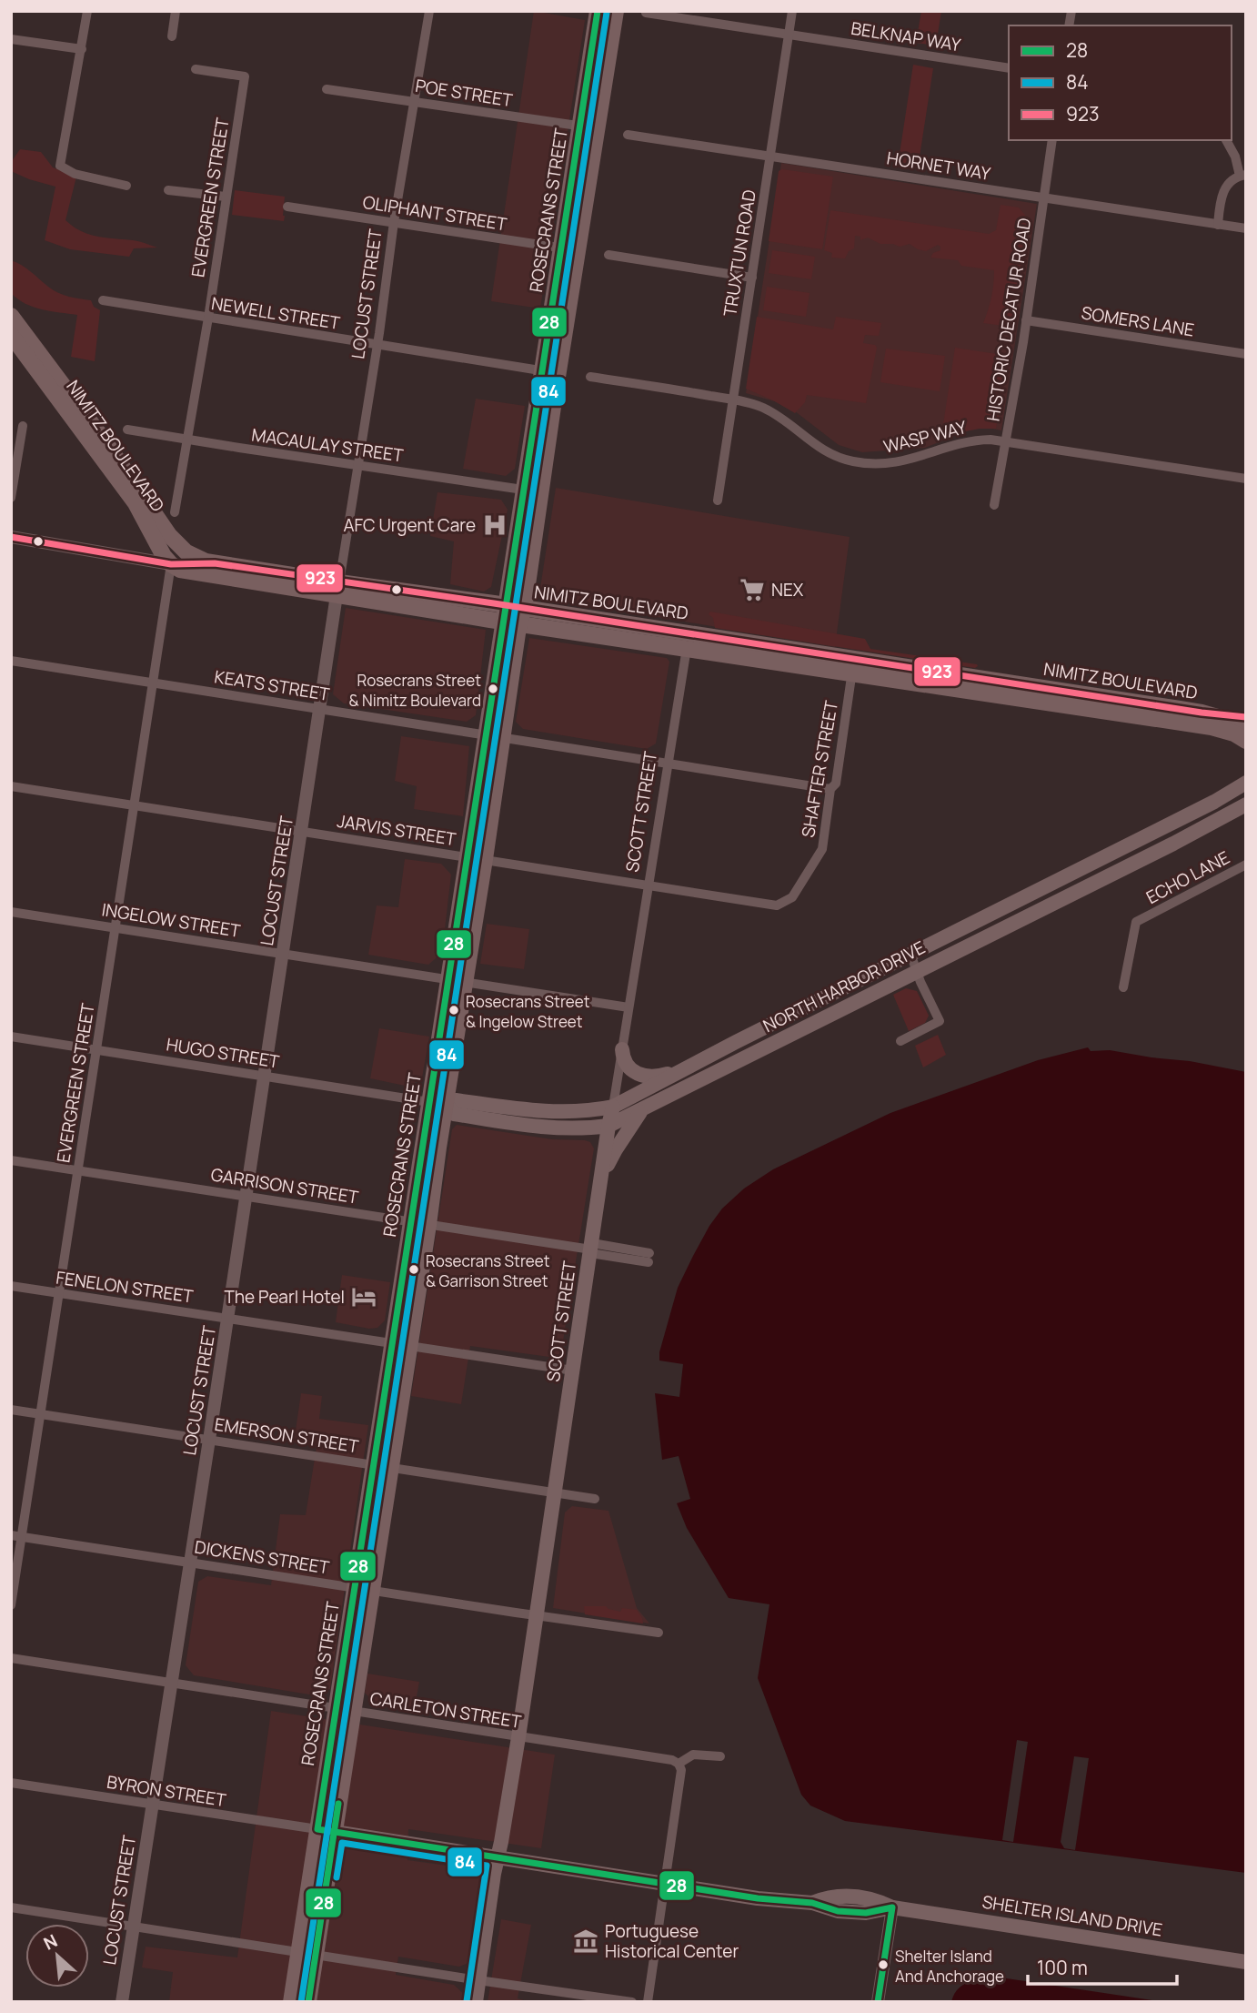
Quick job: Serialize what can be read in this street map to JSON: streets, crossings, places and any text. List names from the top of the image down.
{
  "streets": {
    "main road": [
      "ROSECRANS STREET",
      "NIMITZ BOULEVARD",
      "SCOTT STREET",
      "NORTH HARBOR DRIVE",
      "SHELTER ISLAND DRIVE"
    ],
    "street": [
      "BELKNAP WAY",
      "POE STREET",
      "HORNET WAY",
      "EVERGREEN STREET",
      "OLIPHANT STREET",
      "TRUXTUN ROAD",
      "LOCUST STREET",
      "NEWELL STREET",
      "HISTORIC DECATUR ROAD",
      "SOMERS LANE",
      "WASP WAY",
      "MACAULAY STREET",
      "KEATS STREET",
      "SHAFTER STREET",
      "JARVIS STREET",
      "ECHO LANE",
      "INGELOW STREET",
      "HUGO STREET",
      "GARRISON STREET",
      "FENELON STREET",
      "EMERSON STREET",
      "DICKENS STREET",
      "CARLETON STREET",
      "BYRON STREET"
    ]
  },
  "crossings": [
    ["BELKNAP WAY", "TRUXTUN ROAD"],
    ["POE STREET", "ROSECRANS STREET"],
    ["POE STREET", "LOCUST STREET"],
    ["HORNET WAY", "TRUXTUN ROAD"],
    ["HORNET WAY", "HISTORIC DECATUR ROAD"],
    ["EVERGREEN STREET", "NEWELL STREET"],
    ["EVERGREEN STREET", "MACAULAY STREET"],
    ["EVERGREEN STREET", "NIMITZ BOULEVARD"],
    ["EVERGREEN STREET", "KEATS STREET"],
    ["EVERGREEN STREET", "JARVIS STREET"],
    ["EVERGREEN STREET", "INGELOW STREET"],
    ["EVERGREEN STREET", "HUGO STREET"],
    ["EVERGREEN STREET", "GARRISON STREET"],
    ["EVERGREEN STREET", "FENELON STREET"],
    ["EVERGREEN STREET", "EMERSON STREET"],
    ["EVERGREEN STREET", "DICKENS STREET"],
    ["ROSECRANS STREET", "OLIPHANT STREET"],
    ["ROSECRANS STREET", "NEWELL STREET"],
    ["ROSECRANS STREET", "MACAULAY STREET"],
    ["ROSECRANS STREET", "NIMITZ BOULEVARD"],
    ["ROSECRANS STREET", "KEATS STREET"],
    ["ROSECRANS STREET", "JARVIS STREET"],
    ["ROSECRANS STREET", "INGELOW STREET"],
    ["ROSECRANS STREET", "NORTH HARBOR DRIVE"],
    ["ROSECRANS STREET", "HUGO STREET"],
    ["ROSECRANS STREET", "GARRISON STREET"],
    ["ROSECRANS STREET", "FENELON STREET"],
    ["ROSECRANS STREET", "EMERSON STREET"],
    ["ROSECRANS STREET", "DICKENS STREET"],
    ["ROSECRANS STREET", "CARLETON STREET"],
    ["ROSECRANS STREET", "BYRON STREET"],
    ["ROSECRANS STREET", "SHELTER ISLAND DRIVE"],
    ["OLIPHANT STREET", "LOCUST STREET"],
    ["TRUXTUN ROAD", "WASP WAY"],
    ["LOCUST STREET", "NEWELL STREET"],
    ["LOCUST STREET", "MACAULAY STREET"],
    ["LOCUST STREET", "NIMITZ BOULEVARD"],
    ["LOCUST STREET", "KEATS STREET"],
    ["LOCUST STREET", "JARVIS STREET"],
    ["LOCUST STREET", "INGELOW STREET"],
    ["LOCUST STREET", "HUGO STREET"],
    ["LOCUST STREET", "GARRISON STREET"],
    ["LOCUST STREET", "FENELON STREET"],
    ["LOCUST STREET", "EMERSON STREET"],
    ["LOCUST STREET", "DICKENS STREET"],
    ["LOCUST STREET", "CARLETON STREET"],
    ["LOCUST STREET", "BYRON STREET"],
    ["HISTORIC DECATUR ROAD", "SOMERS LANE"],
    ["HISTORIC DECATUR ROAD", "WASP WAY"],
    ["NIMITZ BOULEVARD", "SHAFTER STREET"],
    ["NIMITZ BOULEVARD", "SCOTT STREET"],
    ["KEATS STREET", "SHAFTER STREET"],
    ["KEATS STREET", "SCOTT STREET"],
    ["SHAFTER STREET", "JARVIS STREET"],
    ["SCOTT STREET", "JARVIS STREET"],
    ["SCOTT STREET", "INGELOW STREET"],
    ["SCOTT STREET", "NORTH HARBOR DRIVE"],
    ["SCOTT STREET", "GARRISON STREET"],
    ["SCOTT STREET", "FENELON STREET"],
    ["SCOTT STREET", "EMERSON STREET"],
    ["SCOTT STREET", "DICKENS STREET"],
    ["SCOTT STREET", "CARLETON STREET"],
    ["SCOTT STREET", "SHELTER ISLAND DRIVE"],
    ["NORTH HARBOR DRIVE", "HUGO STREET"],
    ["BYRON STREET", "SHELTER ISLAND DRIVE"]
  ],
  "places": {
    "hospital": ["AFC Urgent Care"],
    "supermarket": ["NEX"],
    "other": [
      "Rosecrans Street & Nimitz Boulevard",
      "Rosecrans Street & Ingelow Street",
      "Rosecrans Street & Garrison Street",
      "Shelter Island And Anchorage"
    ],
    "hotel": ["The Pearl Hotel"],
    "museum": ["Portuguese Historical Center"]
  },
  "lines": ["transit line 28", "transit line 84", "transit line 923"],
  "legend": ["28", "84", "923"],
  "scale_bar": "100 m",
  "north": "top left"
}
